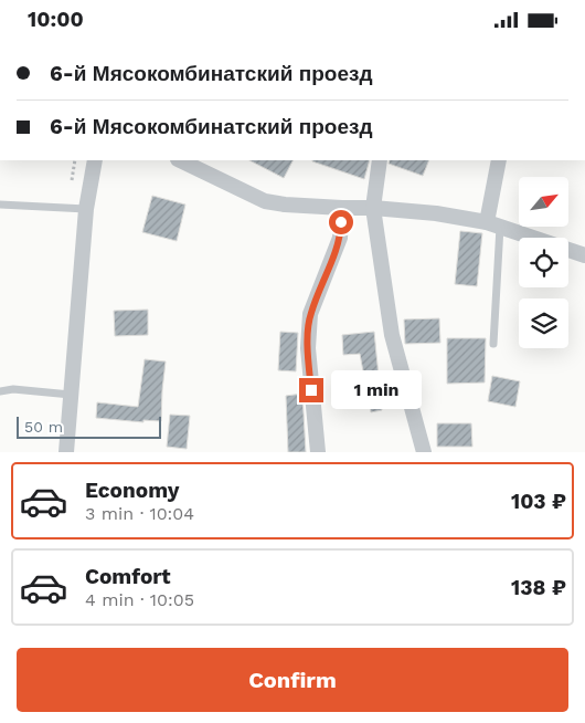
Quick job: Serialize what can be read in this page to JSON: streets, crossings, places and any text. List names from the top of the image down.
{
  "scale_bar": "50 m",
  "north": "top right",
  "page": {
    "status": "10:00",
    "banner": ["6-й Мясокомбинатский проезд", "6-й Мясокомбинатский проезд"],
    "bubble": "1 min",
    "scale": "50 m",
    "list": [
      {
        "name": "Economy",
        "note": "3 min · 10:04",
        "value": "103 ₽"
      },
      {
        "name": "Comfort",
        "note": "4 min · 10:05",
        "value": "138 ₽"
      }
    ],
    "buttons": "Confirm"
  }
}
